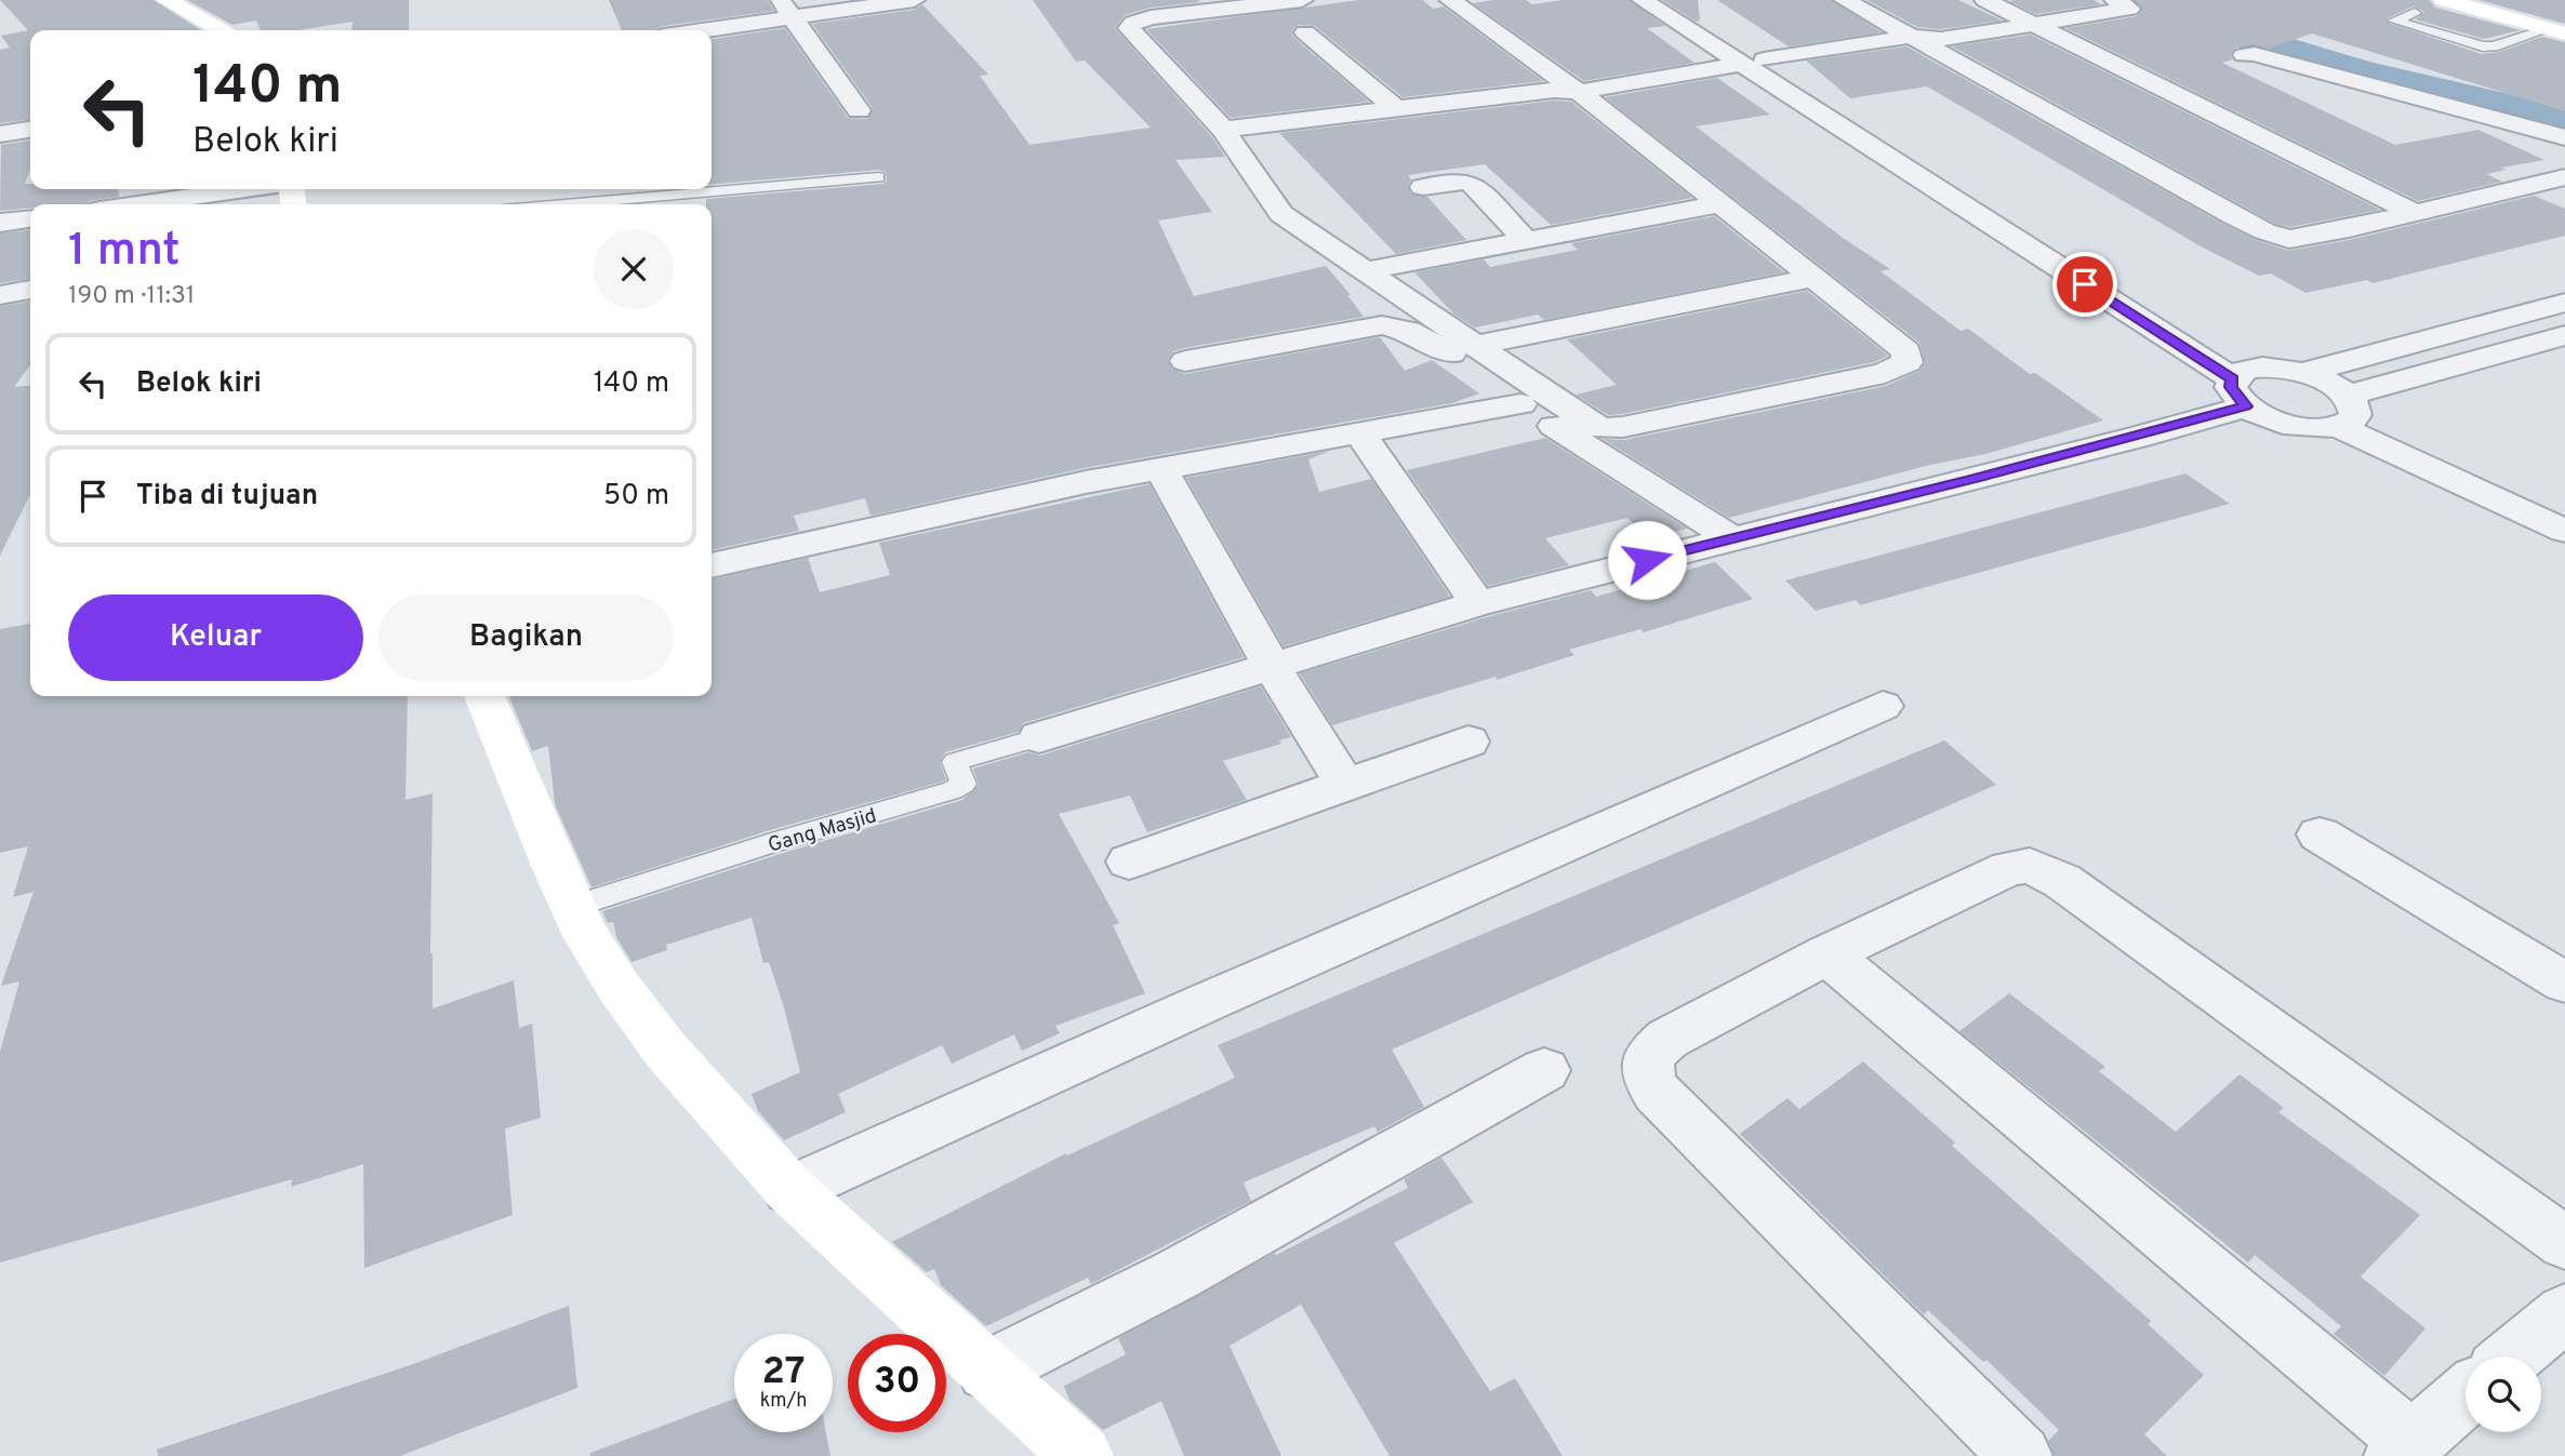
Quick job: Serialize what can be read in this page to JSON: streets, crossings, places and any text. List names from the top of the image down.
{
  "streets": {
    "lane": ["Gang Masjid"]
  },
  "page": {
    "turn": ["140 m", "Belok kiri"],
    "heading": ["1 mnt", "190 m · 11:31"],
    "list": [
      {
        "name": "Belok kiri",
        "value": "140 m"
      },
      {
        "name": "Tiba di tujuan",
        "value": "50 m"
      }
    ],
    "buttons": ["Keluar", "Bagikan"],
    "speed": "27 km/h",
    "limit": "30"
  }
}
